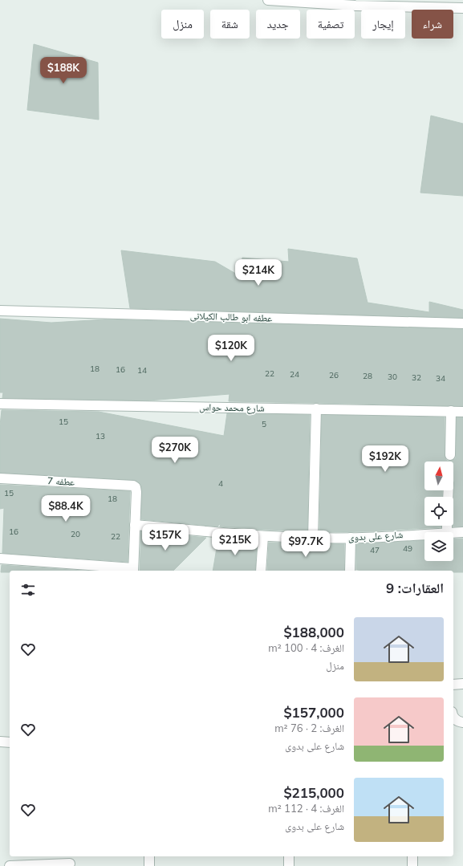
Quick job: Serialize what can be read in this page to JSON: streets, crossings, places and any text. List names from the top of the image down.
{
  "streets": {
    "street": [
      "عطفه ابو طالب الكيلانى",
      "شارع محمد حواس",
      "عطفه 7",
      "شارع على بدوى"
    ]
  },
  "crossings": [
    ["عطفه 7", "شارع على بدوى"]
  ],
  "house_numbers": [
    "18",
    "16",
    "14",
    "22",
    "24",
    "26",
    "28",
    "30",
    "32",
    "34",
    "15",
    "5",
    "13",
    "4",
    "15",
    "18",
    "16",
    "20",
    "22",
    "49",
    "47"
  ],
  "north": "top",
  "page": {
    "chip": [
      "شراء",
      "إيجار",
      "تصفية",
      "جديد",
      "شقة",
      "منزل"
    ],
    "price": [
      "$188K",
      "$214K",
      "$120K",
      "$270K",
      "$192K",
      "$88.4K",
      "$157K",
      "$215K",
      "$97.7K"
    ],
    "heading": "العقارات: 9",
    "list": [
      {
        "name": "$188,000",
        "note": "الغرف: 4 · 100 m² · منزل"
      },
      {
        "name": "$157,000",
        "note": "الغرف: 2 · 76 m² · شارع على بدوى"
      },
      {
        "name": "$215,000",
        "note": "الغرف: 4 · 112 m² · شارع على بدوى"
      }
    ]
  }
}
